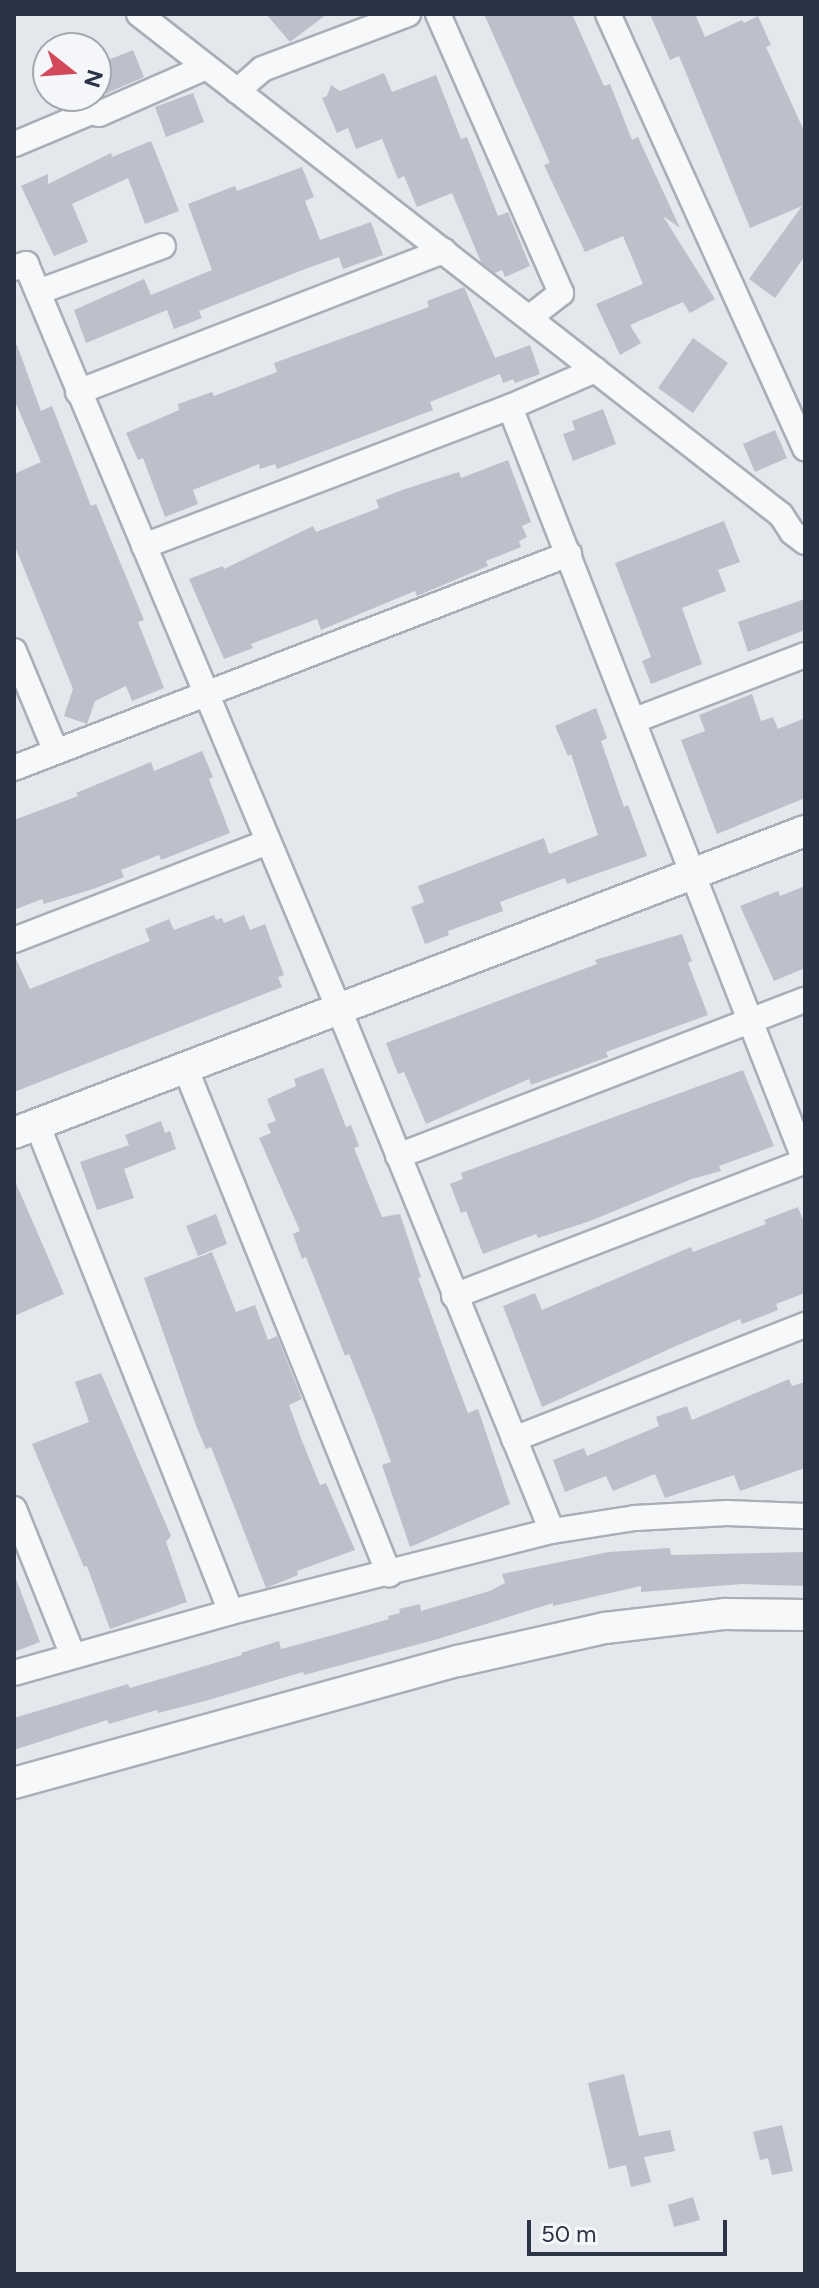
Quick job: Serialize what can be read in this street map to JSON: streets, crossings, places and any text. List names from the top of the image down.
{
  "scale_bar": "50 m",
  "north": "right"
}
